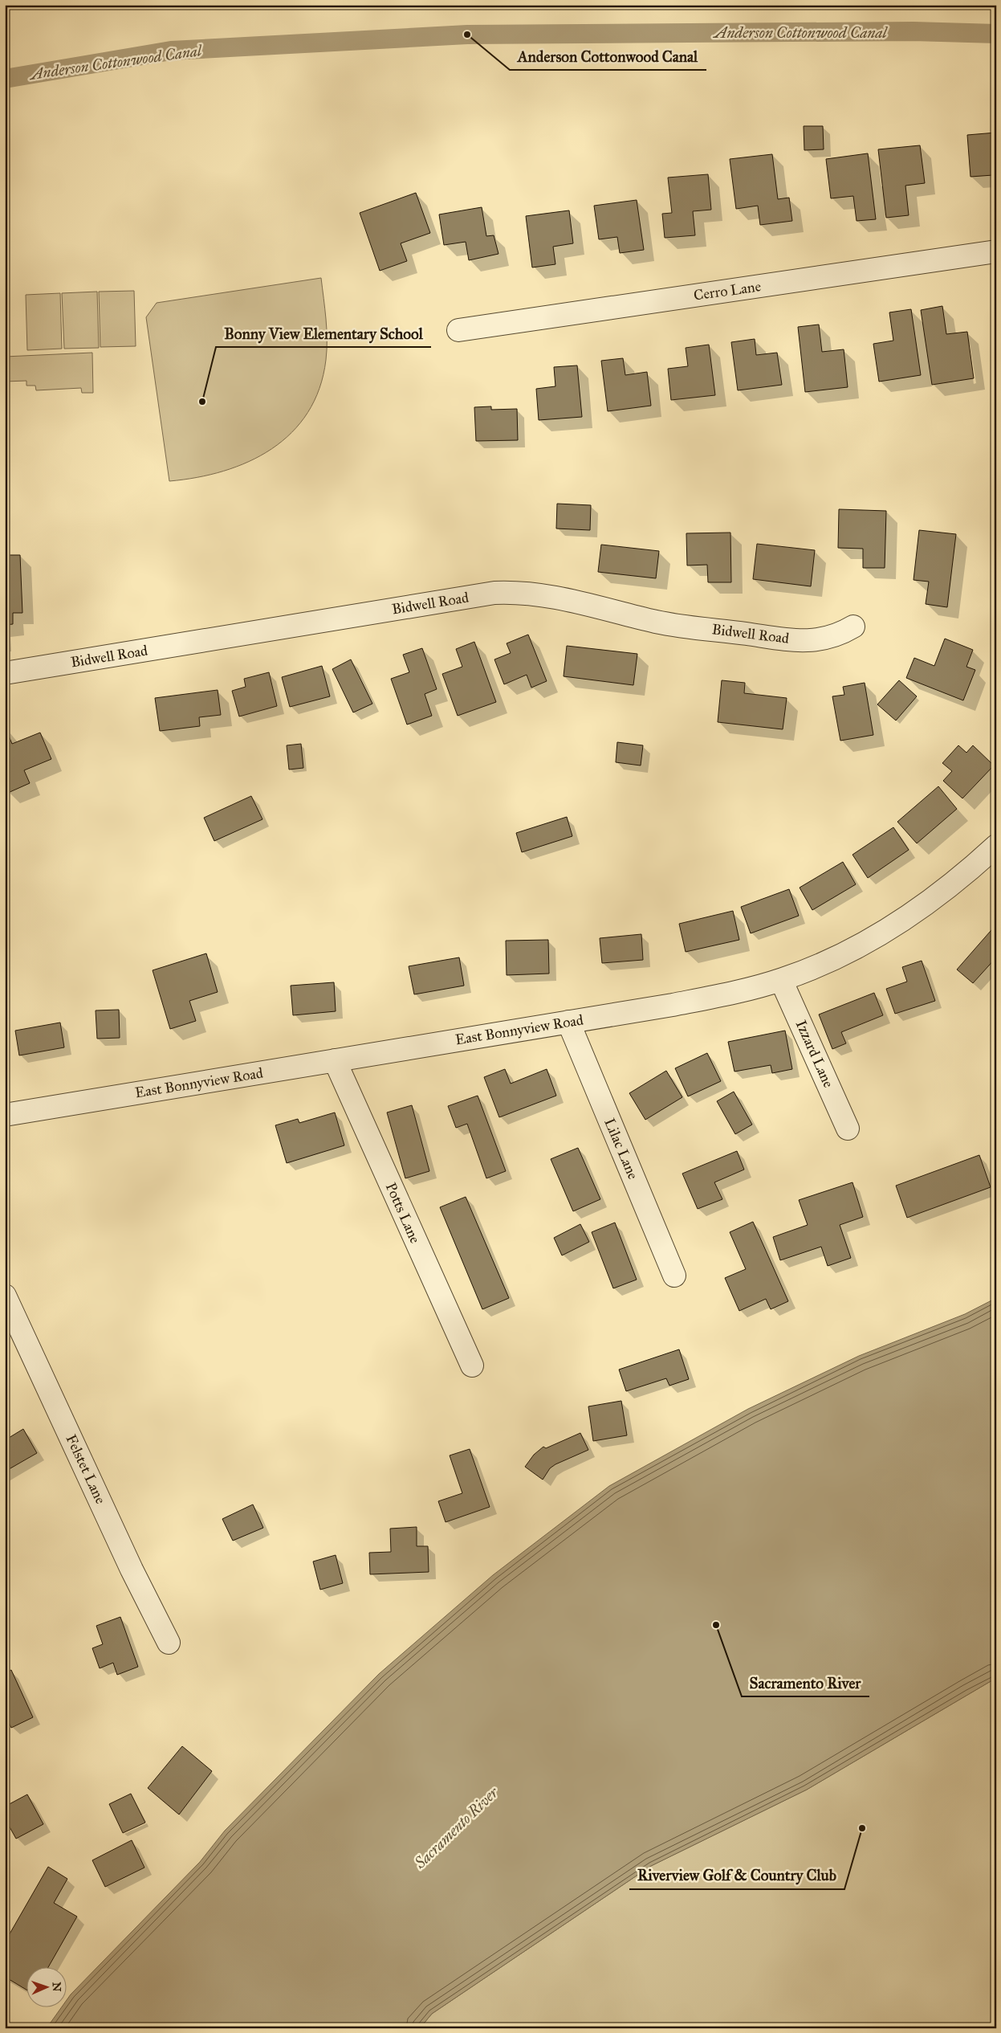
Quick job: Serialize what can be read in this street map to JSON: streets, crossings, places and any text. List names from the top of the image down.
{
  "streets": {
    "street": [
      "Cerro Lane",
      "Bidwell Road",
      "East Bonnyview Road",
      "Izzard Lane",
      "Lilac Lane",
      "Potts Lane",
      "Felstet Lane"
    ]
  },
  "crossings": [
    ["East Bonnyview Road", "Izzard Lane"],
    ["East Bonnyview Road", "Lilac Lane"],
    ["East Bonnyview Road", "Potts Lane"]
  ],
  "water": ["Anderson Cottonwood Canal", "Sacramento River"],
  "places": [
    "Anderson Cottonwood Canal",
    "Bonny View Elementary School",
    "Sacramento River",
    "Riverview Golf & Country Club"
  ],
  "north": "right"
}
